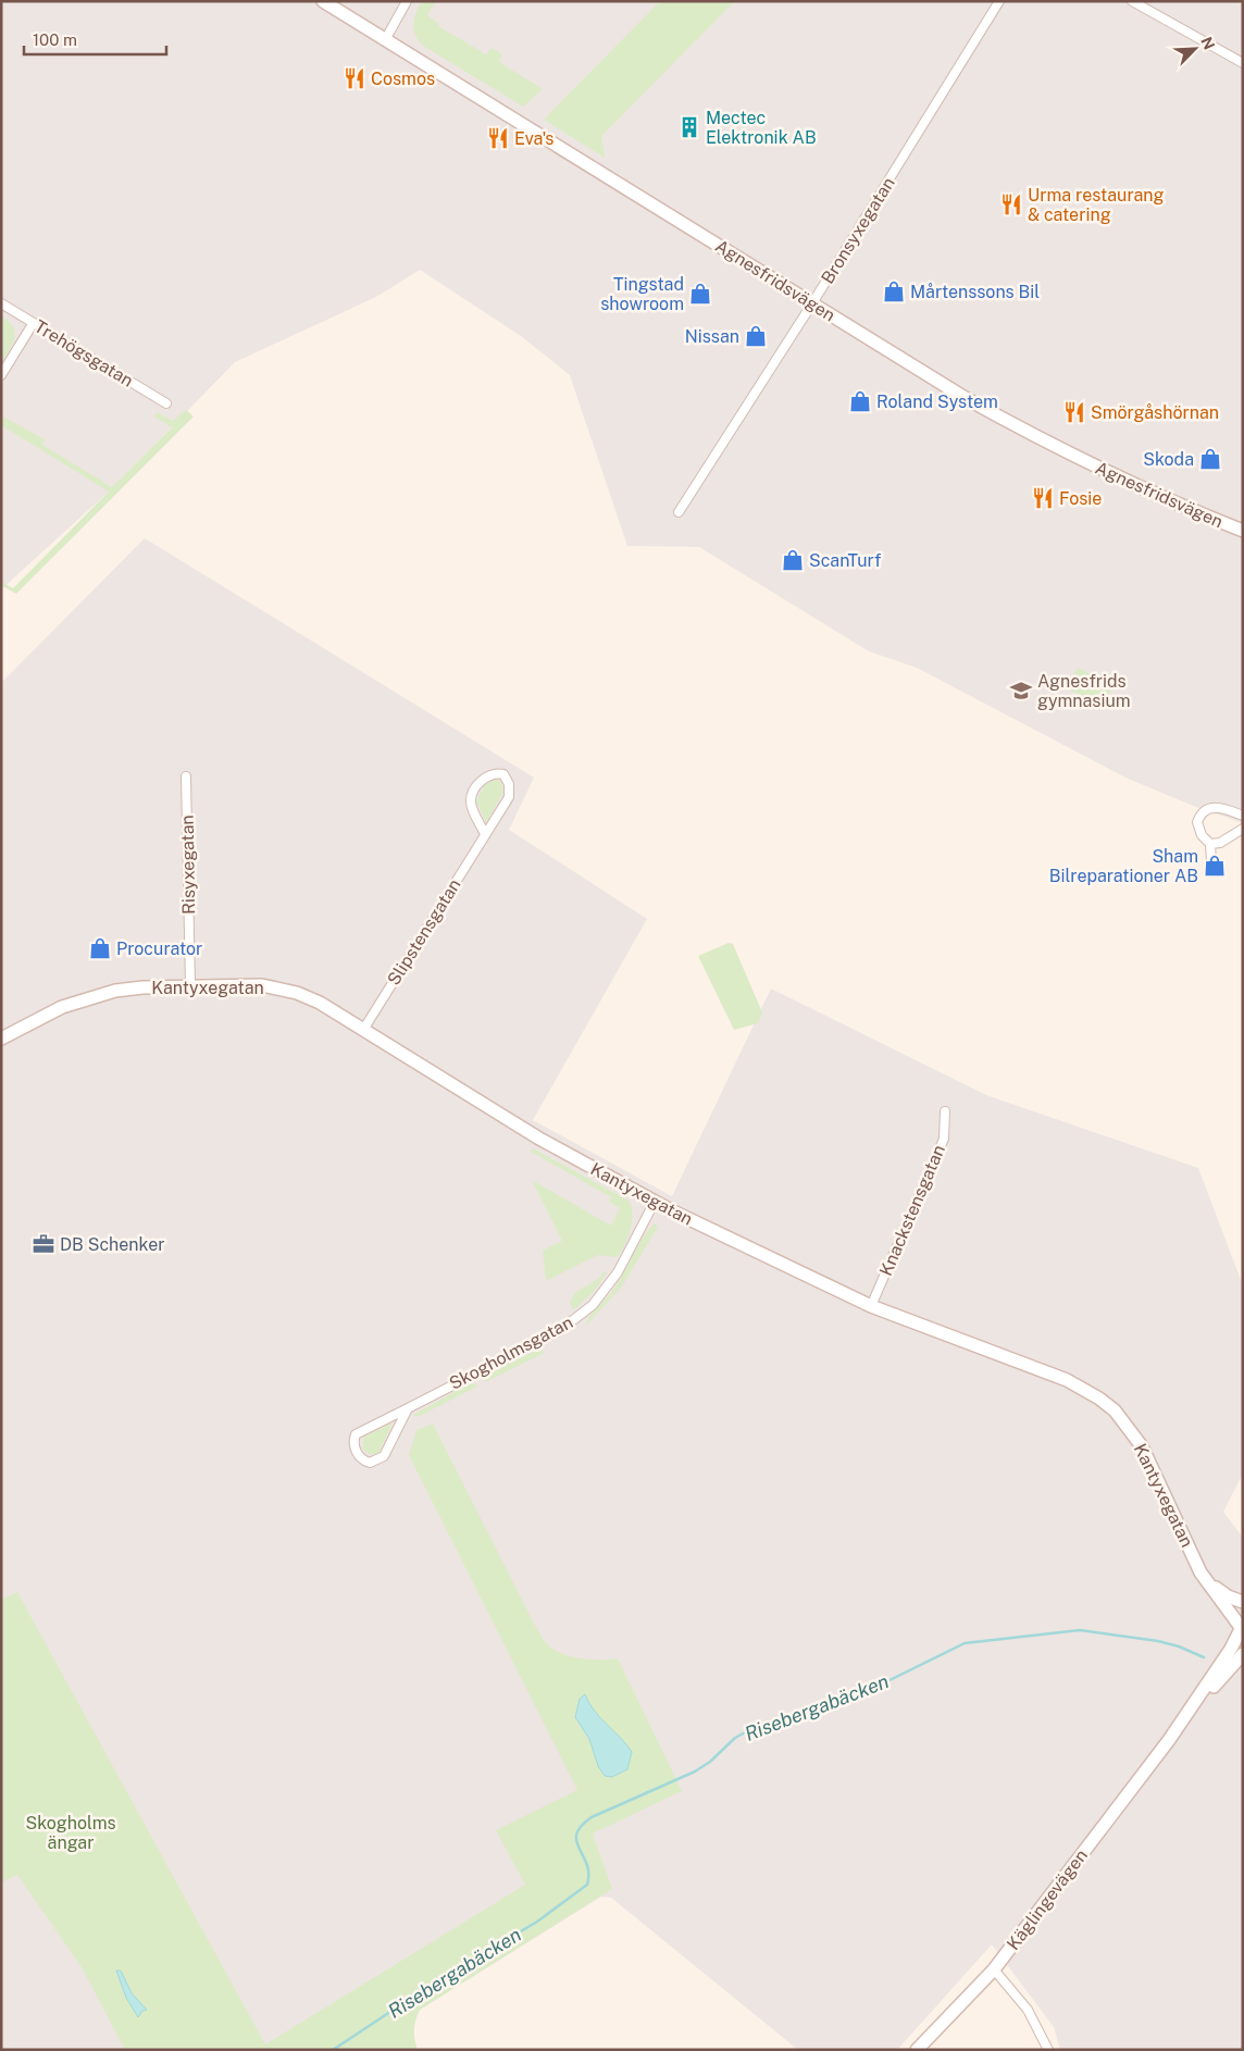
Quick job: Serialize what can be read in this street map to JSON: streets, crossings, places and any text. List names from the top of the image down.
{
  "streets": {
    "main road": ["Agnesfridsvägen", "Kantyxegatan", "Käglingevägen"],
    "street": [
      "Bronsyxegatan",
      "Trehögsgatan",
      "Risyxegatan",
      "Slipstensgatan",
      "Knackstensgatan",
      "Skogholmsgatan"
    ]
  },
  "crossings": [
    ["Bronsyxegatan", "Agnesfridsvägen"],
    ["Risyxegatan", "Kantyxegatan"],
    ["Slipstensgatan", "Kantyxegatan"],
    ["Kantyxegatan", "Knackstensgatan"],
    ["Kantyxegatan", "Skogholmsgatan"],
    ["Kantyxegatan", "Käglingevägen"]
  ],
  "water": ["Risebergabäcken"],
  "parks": ["Skogholms ängar"],
  "places": {
    "restaurant": [
      "Cosmos",
      "Eva's",
      "Urma restaurang & catering",
      "Smörgåshörnan",
      "Fosie"
    ],
    "building": ["Mectec Elektronik AB"],
    "shop": [
      "Mårtenssons Bil",
      "Tingstad showroom",
      "Nissan",
      "Roland System",
      "Skoda",
      "ScanTurf",
      "Sham Bilreparationer AB",
      "Procurator"
    ],
    "school or university": ["Agnesfrids gymnasium"],
    "office": ["DB Schenker"]
  },
  "scale_bar": "100 m",
  "north": "top right"
}
